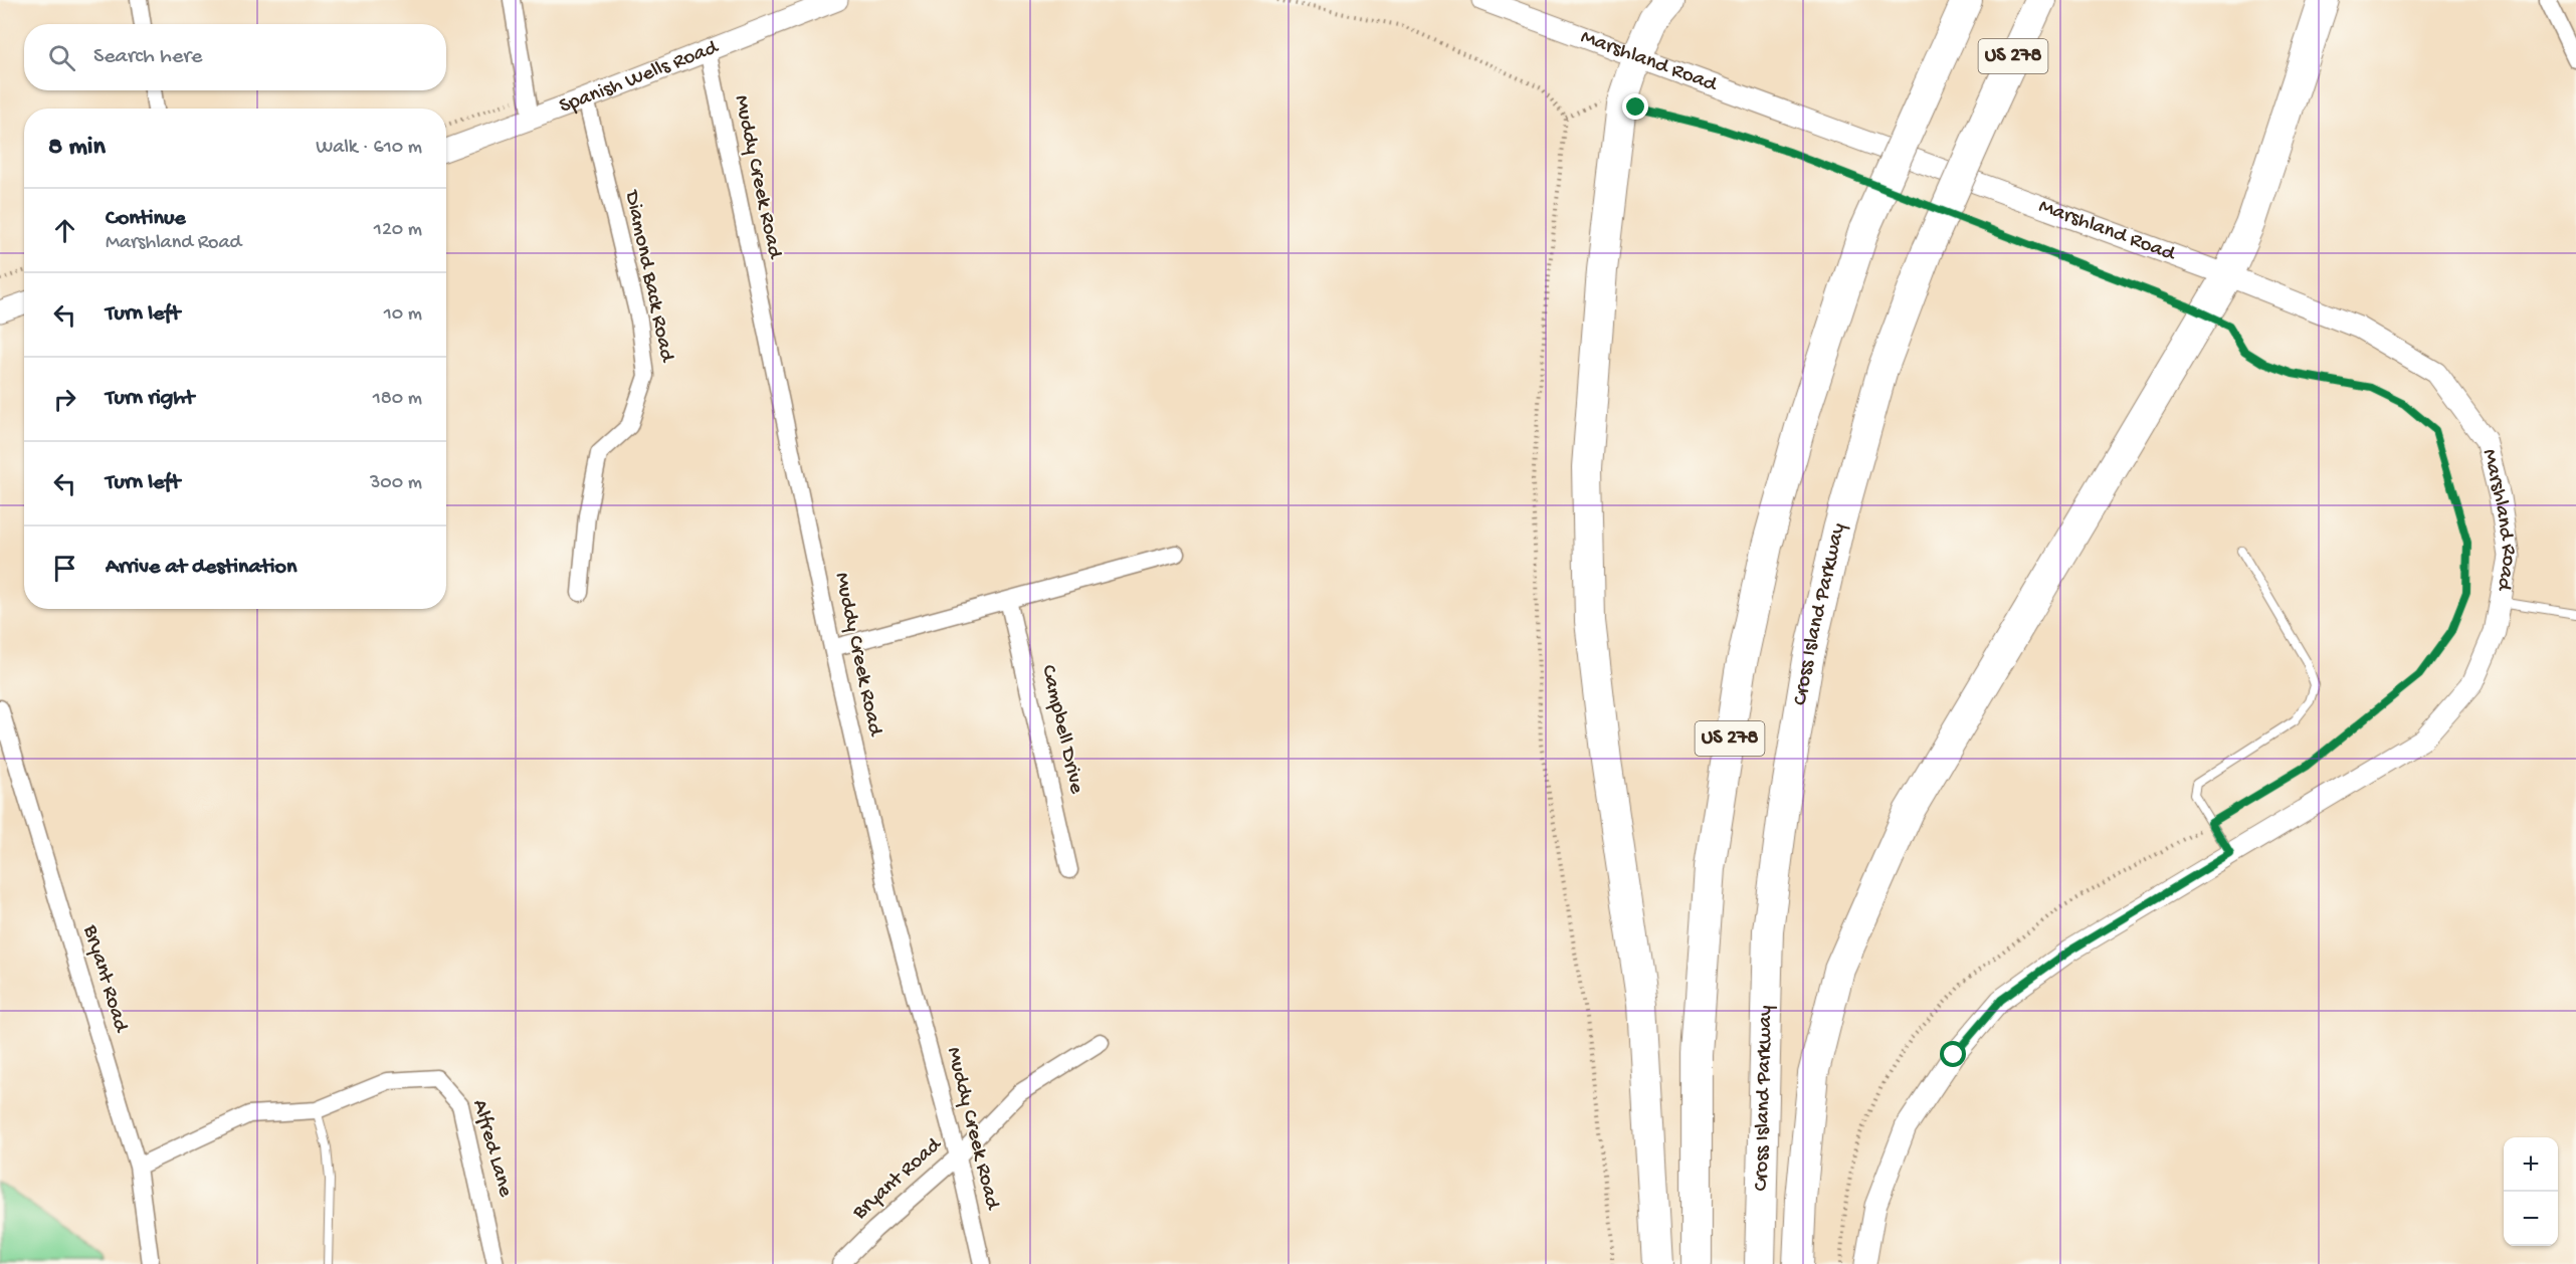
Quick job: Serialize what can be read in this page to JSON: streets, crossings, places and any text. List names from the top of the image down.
{
  "streets": {
    "highway": ["US 278", "Cross Island Parkway"],
    "street": [
      "Marshland Road",
      "Spanish Wells Road",
      "Muddy Creek Road",
      "Diamond Back Road",
      "Campbell Drive",
      "Bryant Road",
      "Alfred Lane"
    ]
  },
  "crossings": [
    ["Spanish Wells Road", "Muddy Creek Road"],
    ["Spanish Wells Road", "Diamond Back Road"],
    ["Muddy Creek Road", "Bryant Road"],
    ["Bryant Road", "Alfred Lane"]
  ],
  "page": {
    "search": "Search here",
    "heading": ["8 min", "Walk · 610 m"],
    "list": [
      ["Continue", "Marshland Road", "120 m"],
      ["Turn left", "10 m"],
      ["Turn right", "180 m"],
      ["Turn left", "300 m"],
      "Arrive at destination"
    ],
    "map_buttons": ["+", "−"]
  }
}
